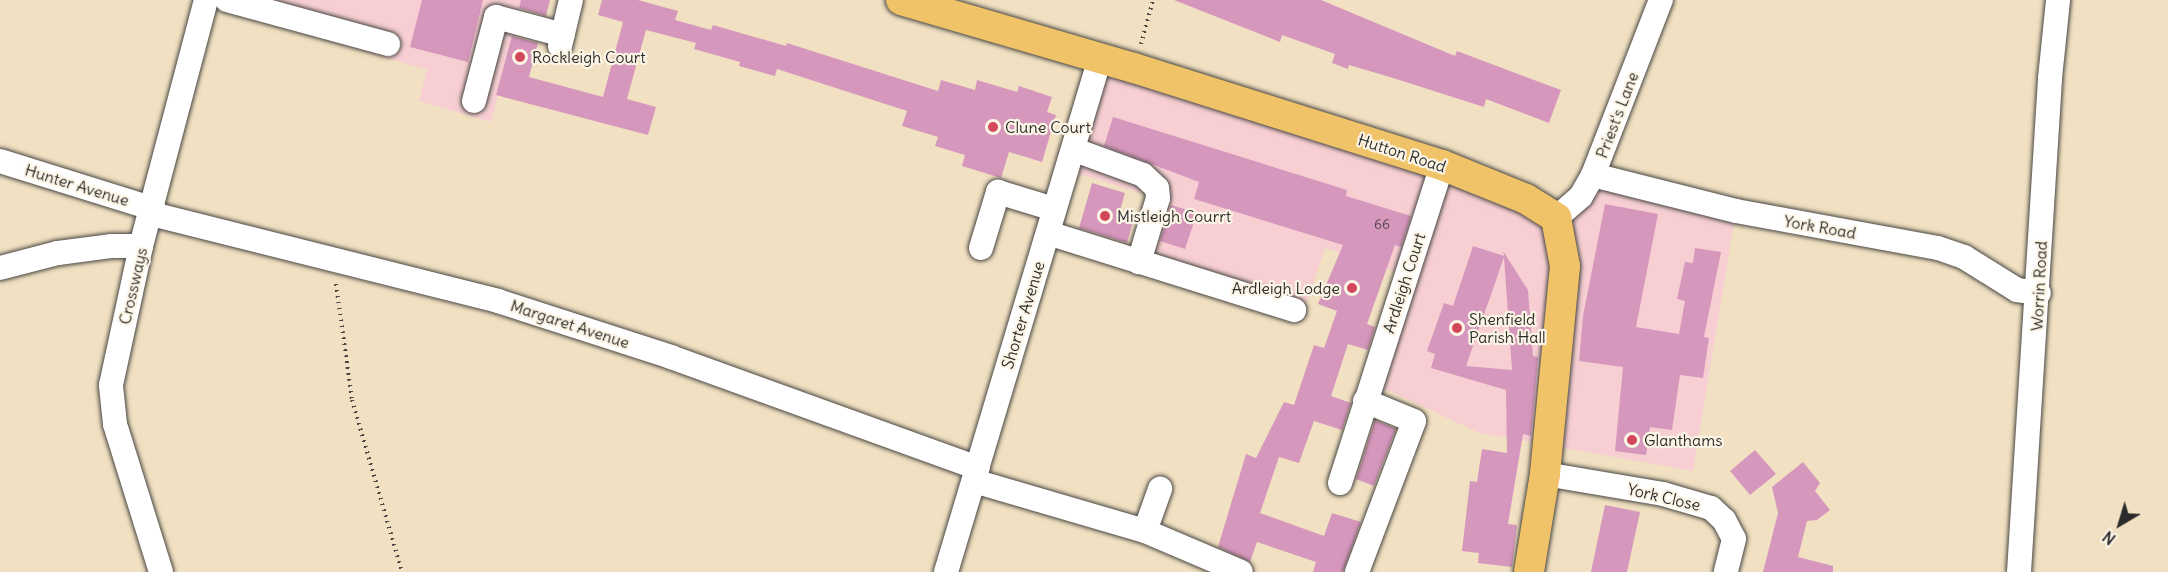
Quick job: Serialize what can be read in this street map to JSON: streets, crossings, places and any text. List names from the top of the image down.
{
  "streets": {
    "main road": ["Hutton Road"],
    "street": [
      "Priest's Lane",
      "Hunter Avenue",
      "York Road",
      "Ardleigh Court",
      "Crossways",
      "Worrin Road",
      "Shorter Avenue",
      "Margaret Avenue",
      "York Close"
    ]
  },
  "crossings": [
    ["Priest's Lane", "Hutton Road"],
    ["Priest's Lane", "York Road"],
    ["Hutton Road", "Ardleigh Court"],
    ["Hutton Road", "Shorter Avenue"],
    ["Hunter Avenue", "Crossways"],
    ["Hunter Avenue", "Margaret Avenue"],
    ["York Road", "Worrin Road"],
    ["Crossways", "Margaret Avenue"],
    ["Shorter Avenue", "Margaret Avenue"]
  ],
  "places": [
    "Rockleigh Court",
    "Clune Court",
    "Mistleigh Courrt",
    "Ardleigh Lodge",
    "Shenfield Parish Hall",
    "Glanthams"
  ],
  "house_numbers": ["66"],
  "north": "bottom left"
}
